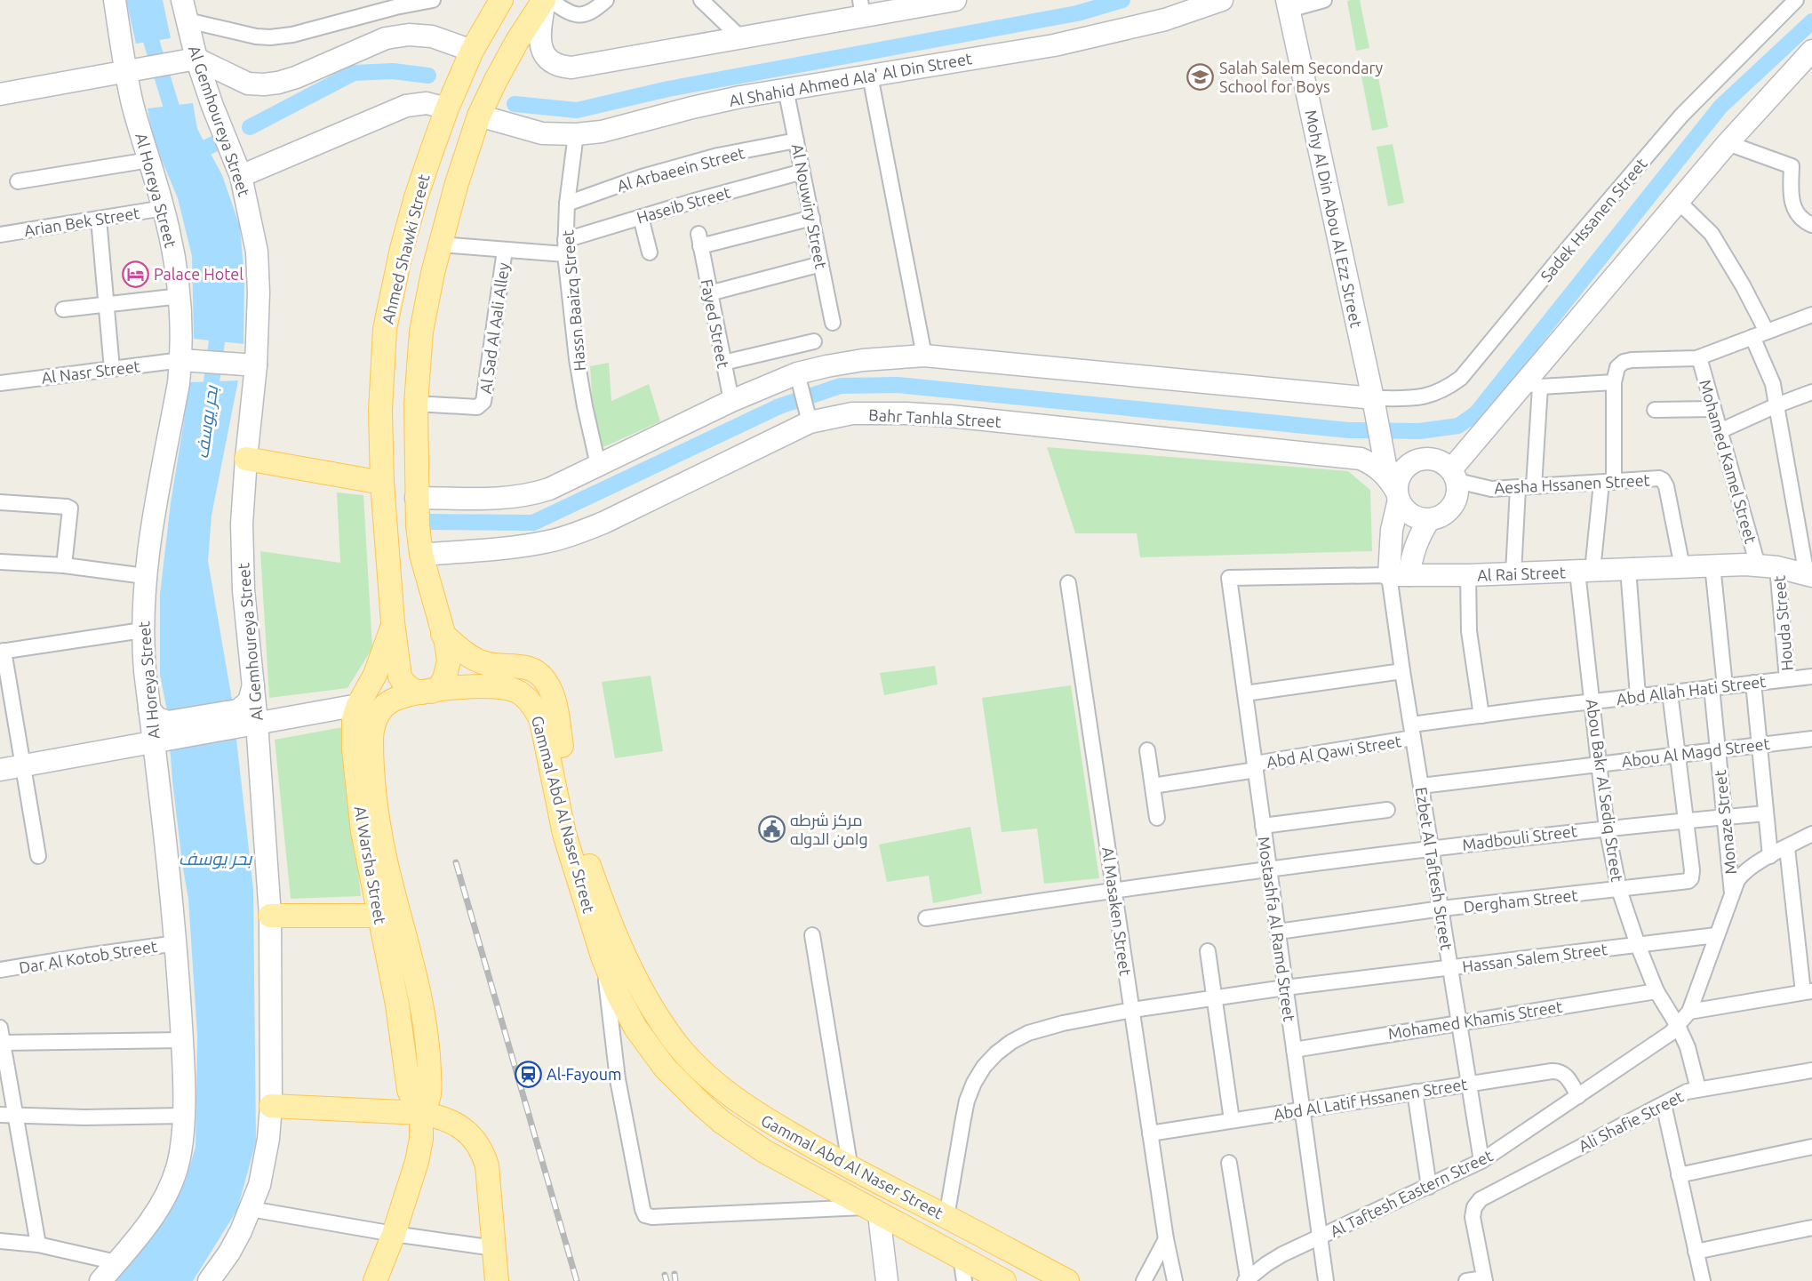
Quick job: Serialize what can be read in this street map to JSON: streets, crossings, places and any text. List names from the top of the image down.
{
  "streets": {
    "main road": ["Ahmed Shawki Street", "Gammal Abd Al Naser Street", "Al Warsha Street"],
    "street": [
      "Al Shahid Ahmed Ala' Al Din Street",
      "Al Gemhoureya Street",
      "Al Arbaeein Street",
      "Al Horeya Street",
      "Haseib Street",
      "Al Nouwiry Street",
      "Mohy Al Din Abou Al Ezz Street",
      "Sadek Hssanen Street",
      "Arian Bek Street",
      "Hassn Baaizq Street",
      "Fayed Street",
      "Al Sad Al Aali Alley",
      "Al Nasr Street",
      "Bahr Tanhla Street",
      "Mohamed Kamel Street",
      "Aesha Hssanen Street",
      "Al Rai Street",
      "Houda Street",
      "Abd Allah Hati Street",
      "Abd Al Qawi Street",
      "Abou Al Magd Street",
      "Abou Bakr Al Sediq Street",
      "Monaze Street",
      "Madbouli Street",
      "Ezbet Al Taftesh Street",
      "Dergham Street",
      "Al Masaken Street",
      "Mostashfa Al Ramd Street",
      "Dar Al Kotob Street",
      "Hassan Salem Street",
      "Mohamed Khamis Street",
      "Abd Al Latif Hssanen Street",
      "Ali Shafie Street",
      "Al Taftesh Eastern Street"
    ]
  },
  "crossings": [
    ["Al Shahid Ahmed Ala' Al Din Street", "Al Nouwiry Street"],
    ["Al Shahid Ahmed Ala' Al Din Street", "Ahmed Shawki Street"],
    ["Al Shahid Ahmed Ala' Al Din Street", "Hassn Baaizq Street"],
    ["Al Arbaeein Street", "Al Nouwiry Street"],
    ["Al Arbaeein Street", "Hassn Baaizq Street"],
    ["Al Horeya Street", "Arian Bek Street"],
    ["Al Horeya Street", "Al Nasr Street"],
    ["Al Horeya Street", "Dar Al Kotob Street"],
    ["Haseib Street", "Al Nouwiry Street"],
    ["Haseib Street", "Hassn Baaizq Street"],
    ["Al Nouwiry Street", "Fayed Street"],
    ["Mohy Al Din Abou Al Ezz Street", "Sadek Hssanen Street"],
    ["Mohy Al Din Abou Al Ezz Street", "Bahr Tanhla Street"],
    ["Mohy Al Din Abou Al Ezz Street", "Aesha Hssanen Street"],
    ["Ahmed Shawki Street", "Al Sad Al Aali Alley"],
    ["Ahmed Shawki Street", "Bahr Tanhla Street"],
    ["Ahmed Shawki Street", "Al Warsha Street"],
    ["Bahr Tanhla Street", "Aesha Hssanen Street"],
    ["Mohamed Kamel Street", "Al Rai Street"],
    ["Mohamed Kamel Street", "Houda Street"],
    ["Aesha Hssanen Street", "Al Rai Street"],
    ["Aesha Hssanen Street", "Abou Bakr Al Sediq Street"],
    ["Al Rai Street", "Houda Street"],
    ["Al Rai Street", "Abou Bakr Al Sediq Street"],
    ["Al Rai Street", "Monaze Street"],
    ["Al Rai Street", "Ezbet Al Taftesh Street"],
    ["Al Rai Street", "Mostashfa Al Ramd Street"],
    ["Houda Street", "Abd Allah Hati Street"],
    ["Abd Allah Hati Street", "Abd Al Qawi Street"],
    ["Abd Allah Hati Street", "Abou Bakr Al Sediq Street"],
    ["Abd Allah Hati Street", "Monaze Street"],
    ["Abd Allah Hati Street", "Ezbet Al Taftesh Street"],
    ["Abd Al Qawi Street", "Ezbet Al Taftesh Street"],
    ["Abd Al Qawi Street", "Mostashfa Al Ramd Street"],
    ["Abou Al Magd Street", "Abou Bakr Al Sediq Street"],
    ["Abou Al Magd Street", "Monaze Street"],
    ["Abou Al Magd Street", "Ezbet Al Taftesh Street"],
    ["Abou Bakr Al Sediq Street", "Madbouli Street"],
    ["Abou Bakr Al Sediq Street", "Dergham Street"],
    ["Abou Bakr Al Sediq Street", "Hassan Salem Street"],
    ["Abou Bakr Al Sediq Street", "Mohamed Khamis Street"],
    ["Abou Bakr Al Sediq Street", "Ali Shafie Street"],
    ["Abou Bakr Al Sediq Street", "Al Taftesh Eastern Street"],
    ["Gammal Abd Al Naser Street", "Hassan Salem Street"],
    ["Monaze Street", "Madbouli Street"],
    ["Monaze Street", "Al Taftesh Eastern Street"],
    ["Madbouli Street", "Ezbet Al Taftesh Street"],
    ["Madbouli Street", "Dergham Street"],
    ["Madbouli Street", "Al Masaken Street"],
    ["Madbouli Street", "Mostashfa Al Ramd Street"],
    ["Ezbet Al Taftesh Street", "Dergham Street"],
    ["Ezbet Al Taftesh Street", "Hassan Salem Street"],
    ["Ezbet Al Taftesh Street", "Mohamed Khamis Street"],
    ["Ezbet Al Taftesh Street", "Abd Al Latif Hssanen Street"],
    ["Ezbet Al Taftesh Street", "Al Taftesh Eastern Street"],
    ["Dergham Street", "Mostashfa Al Ramd Street"],
    ["Al Masaken Street", "Hassan Salem Street"],
    ["Al Masaken Street", "Abd Al Latif Hssanen Street"],
    ["Mostashfa Al Ramd Street", "Hassan Salem Street"],
    ["Mostashfa Al Ramd Street", "Mohamed Khamis Street"],
    ["Mostashfa Al Ramd Street", "Abd Al Latif Hssanen Street"],
    ["Mostashfa Al Ramd Street", "Al Taftesh Eastern Street"],
    ["Hassan Salem Street", "Al Taftesh Eastern Street"],
    ["Abd Al Latif Hssanen Street", "Al Taftesh Eastern Street"]
  ],
  "water": ["بحر يوسف"],
  "places": {
    "school or university": ["Salah Salem Secondary School for Boys"],
    "hotel": ["Palace Hotel"],
    "public building": ["مركز شرطه وامن الدوله"],
    "station": ["Al-Fayoum"]
  }
}
